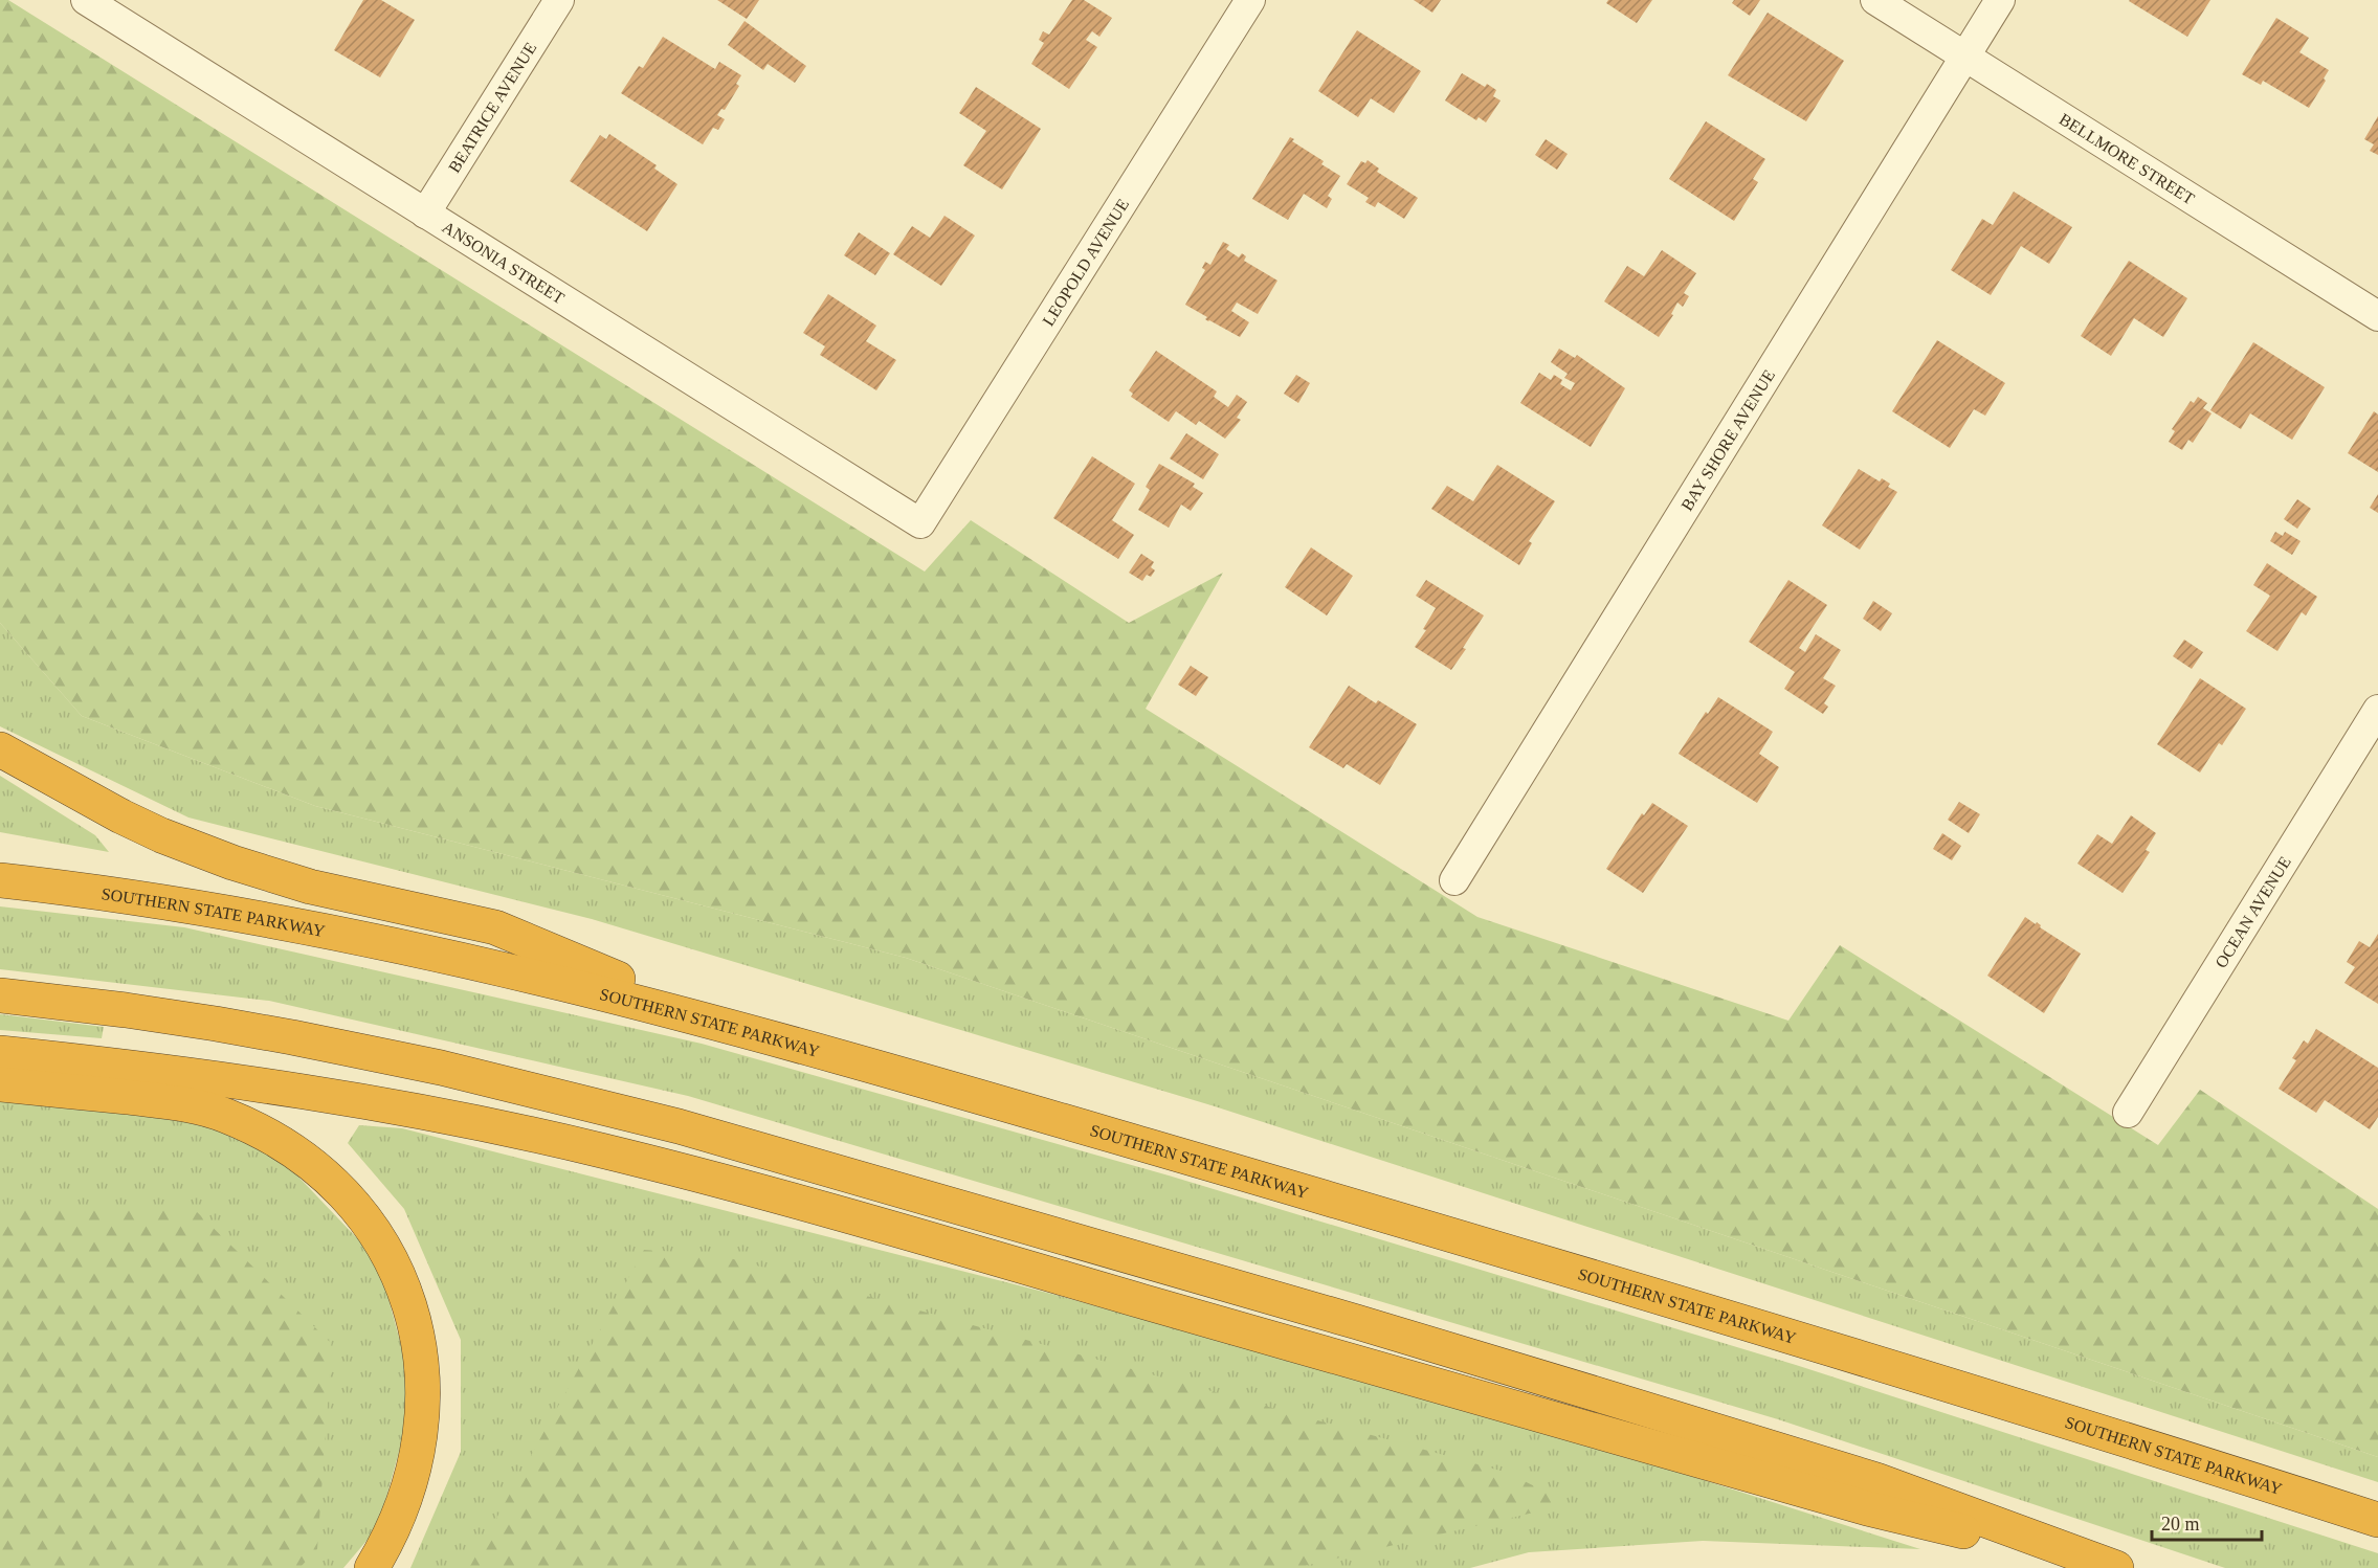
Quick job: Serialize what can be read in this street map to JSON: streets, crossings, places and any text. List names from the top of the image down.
{
  "streets": {
    "highway": ["SOUTHERN STATE PARKWAY"],
    "street": [
      "BEATRICE AVENUE",
      "BELLMORE STREET",
      "LEOPOLD AVENUE",
      "ANSONIA STREET",
      "BAY SHORE AVENUE",
      "OCEAN AVENUE"
    ]
  },
  "crossings": [
    ["BEATRICE AVENUE", "ANSONIA STREET"],
    ["BELLMORE STREET", "BAY SHORE AVENUE"],
    ["LEOPOLD AVENUE", "ANSONIA STREET"]
  ],
  "scale_bar": "20 m"
}
